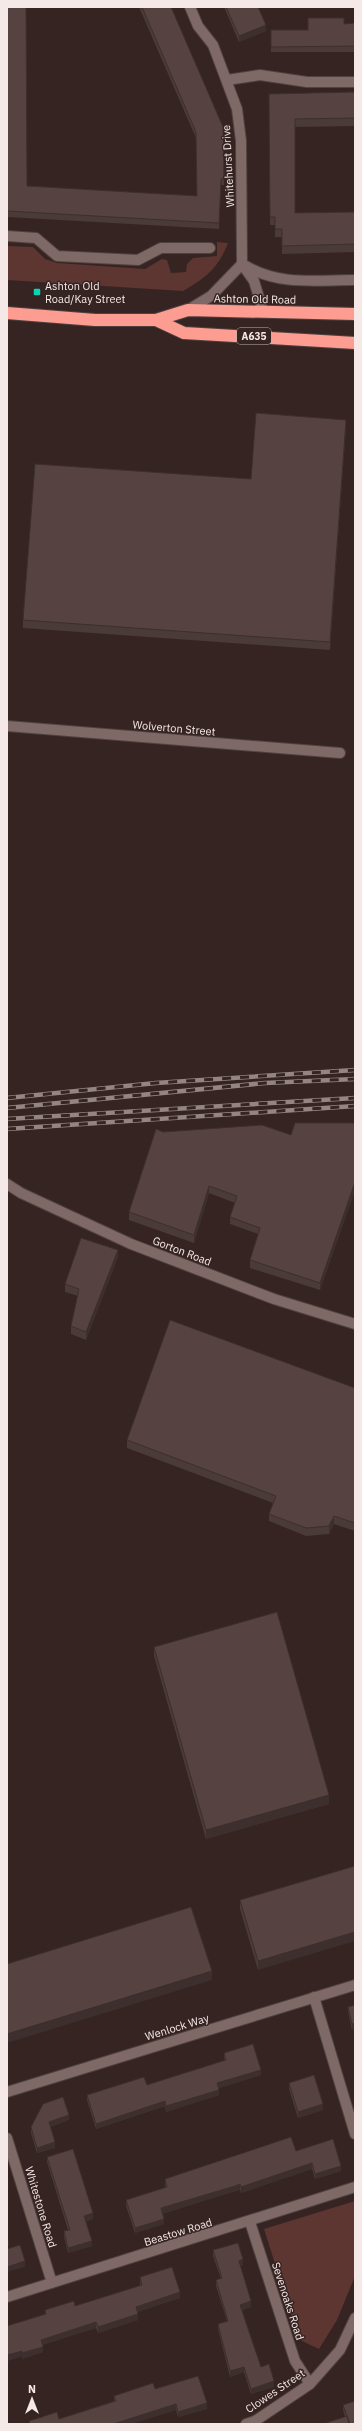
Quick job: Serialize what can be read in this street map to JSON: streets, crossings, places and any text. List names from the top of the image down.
{
  "streets": {
    "highway": ["Ashton Old Road", "A635"],
    "street": [
      "Whitehurst Drive",
      "Wolverton Street",
      "Gorton Road",
      "Wenlock Way",
      "Whitestone Road",
      "Beastow Road",
      "Sevenoaks Road",
      "Clowes Street"
    ]
  },
  "crossings": [
    ["Whitestone Road", "Beastow Road"],
    ["Beastow Road", "Sevenoaks Road"],
    ["Sevenoaks Road", "Clowes Street"]
  ],
  "places": {
    "transit": ["Ashton Old Road/Kay Street"]
  },
  "north": "top"
}
